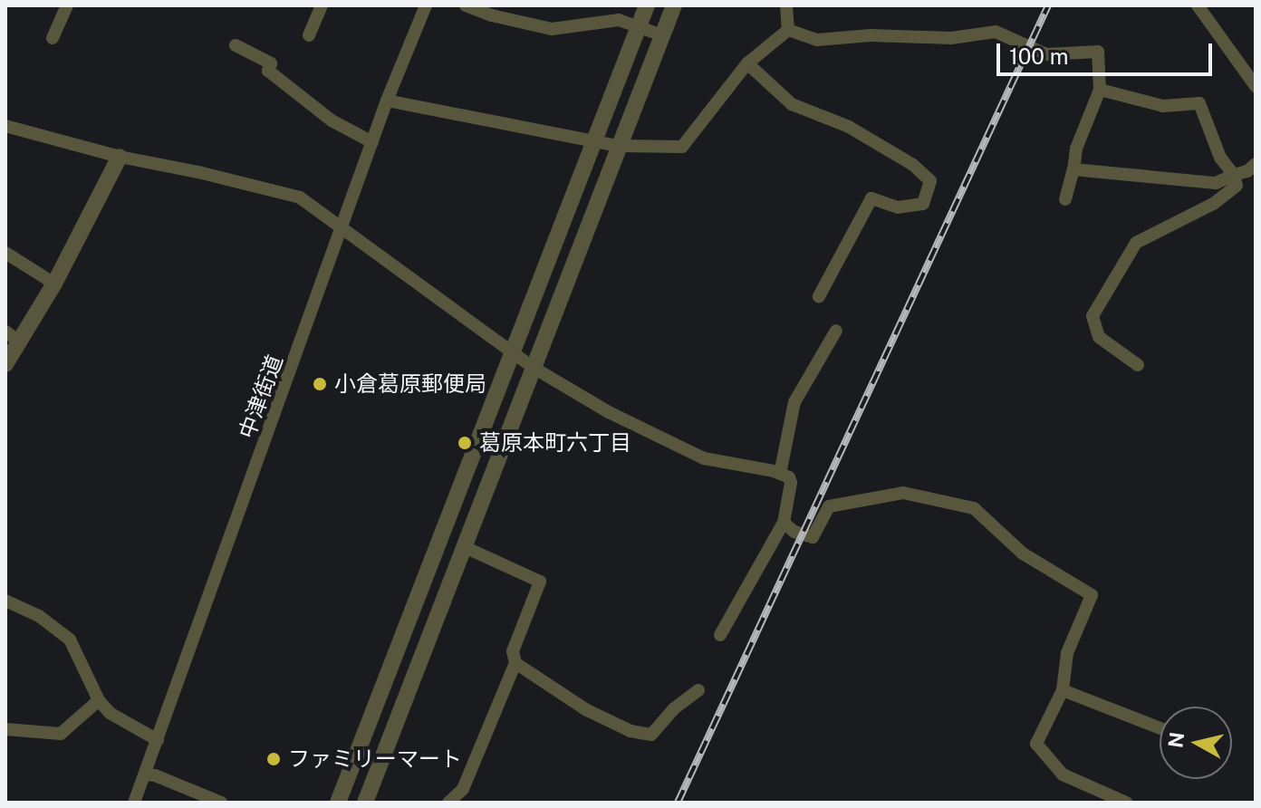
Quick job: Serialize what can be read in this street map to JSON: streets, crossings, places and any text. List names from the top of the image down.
{
  "streets": {
    "street": ["中津街道"]
  },
  "places": ["小倉葛原郵便局", "葛原本町六丁目", "ファミリーマート"],
  "scale_bar": "100 m",
  "north": "left"
}
